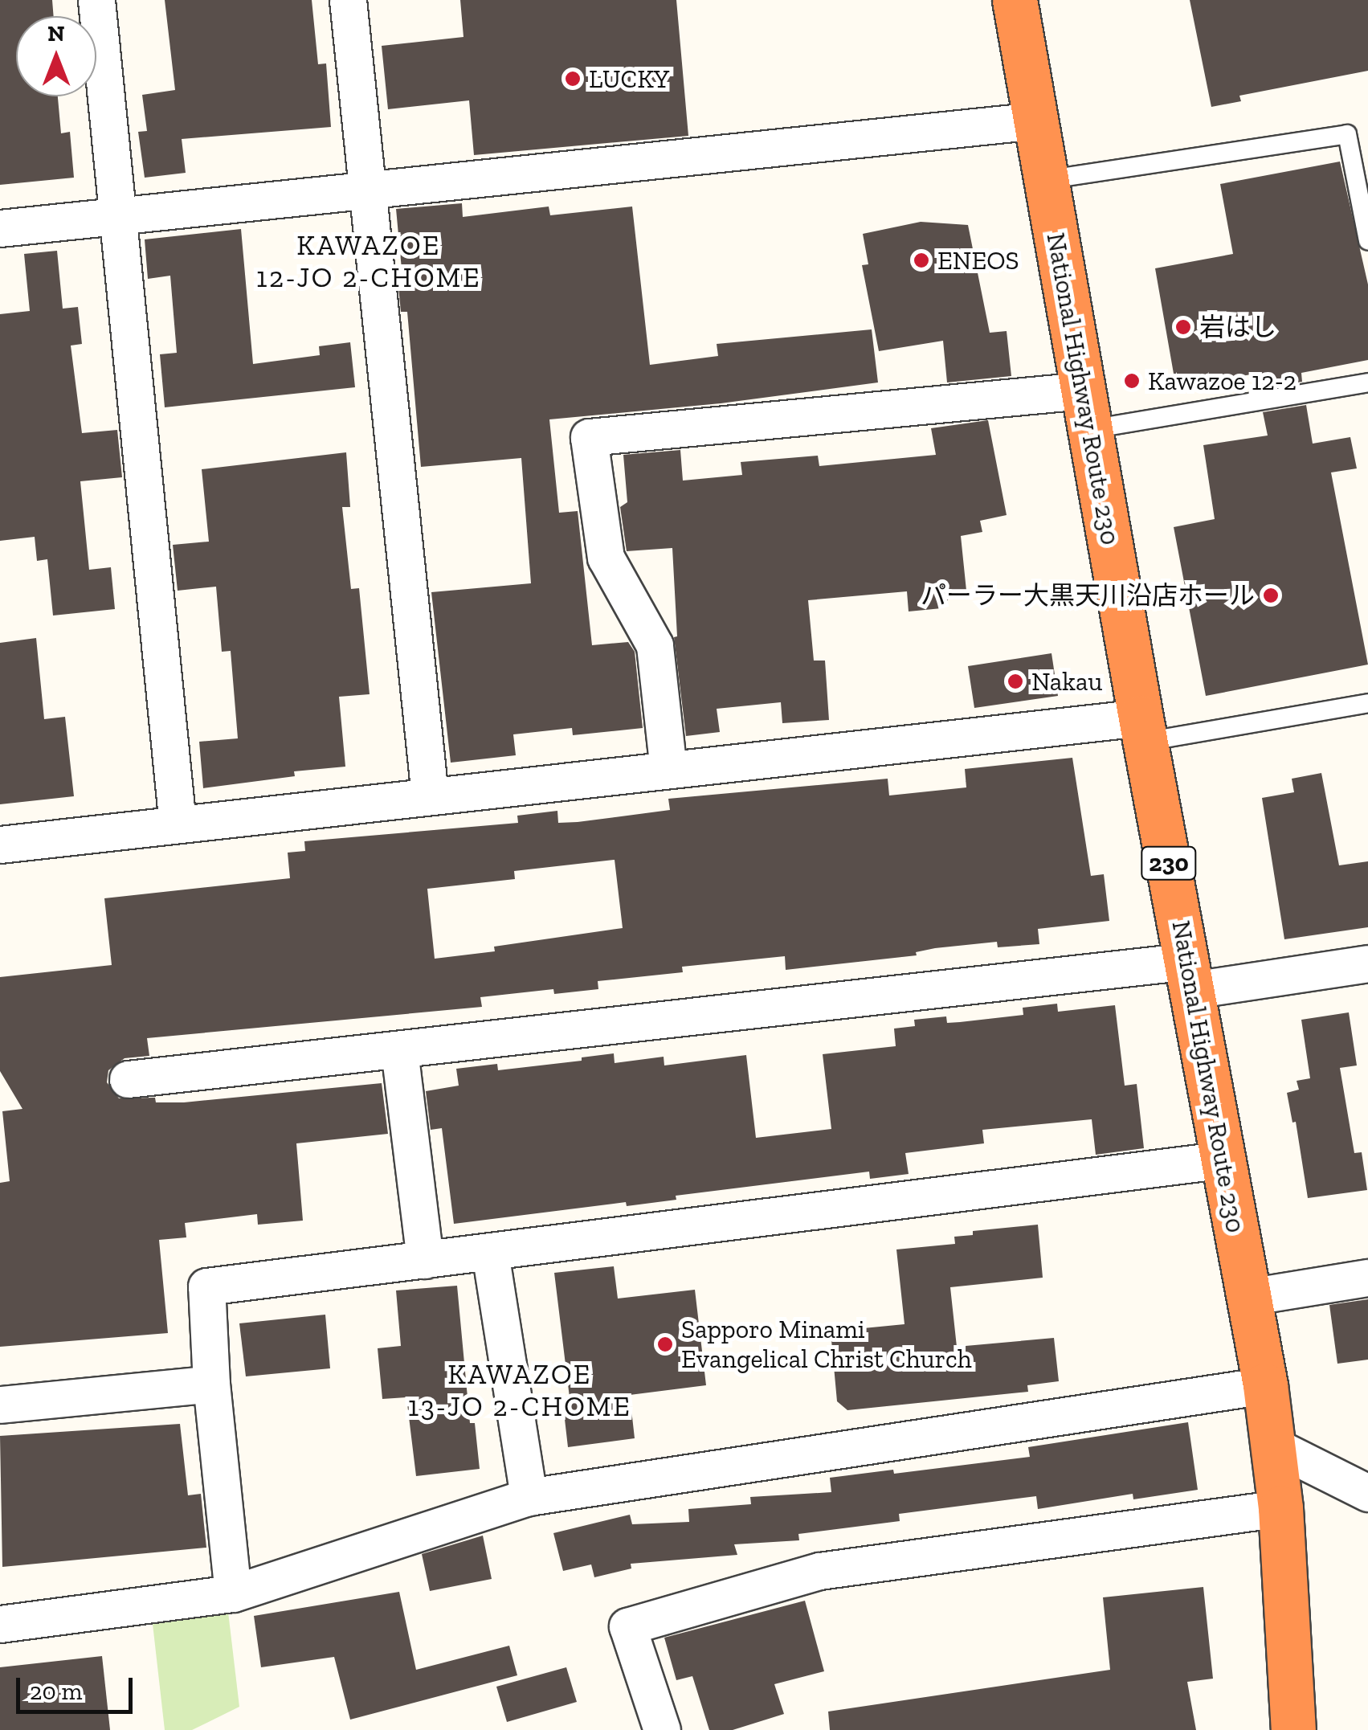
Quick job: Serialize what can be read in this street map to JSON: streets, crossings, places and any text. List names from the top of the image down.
{
  "streets": {
    "highway": ["National Highway Route 230", "230"]
  },
  "districts": ["KAWAZOE 12-JO 2-CHOME", "KAWAZOE 13-JO 2-CHOME"],
  "places": [
    "LUCKY",
    "ENEOS",
    "岩はし",
    "Kawazoe 12-2",
    "パーラー大黒天川沿店ホール",
    "Nakau",
    "Sapporo Minami Evangelical Christ Church"
  ],
  "scale_bar": "20 m",
  "north": "top"
}
